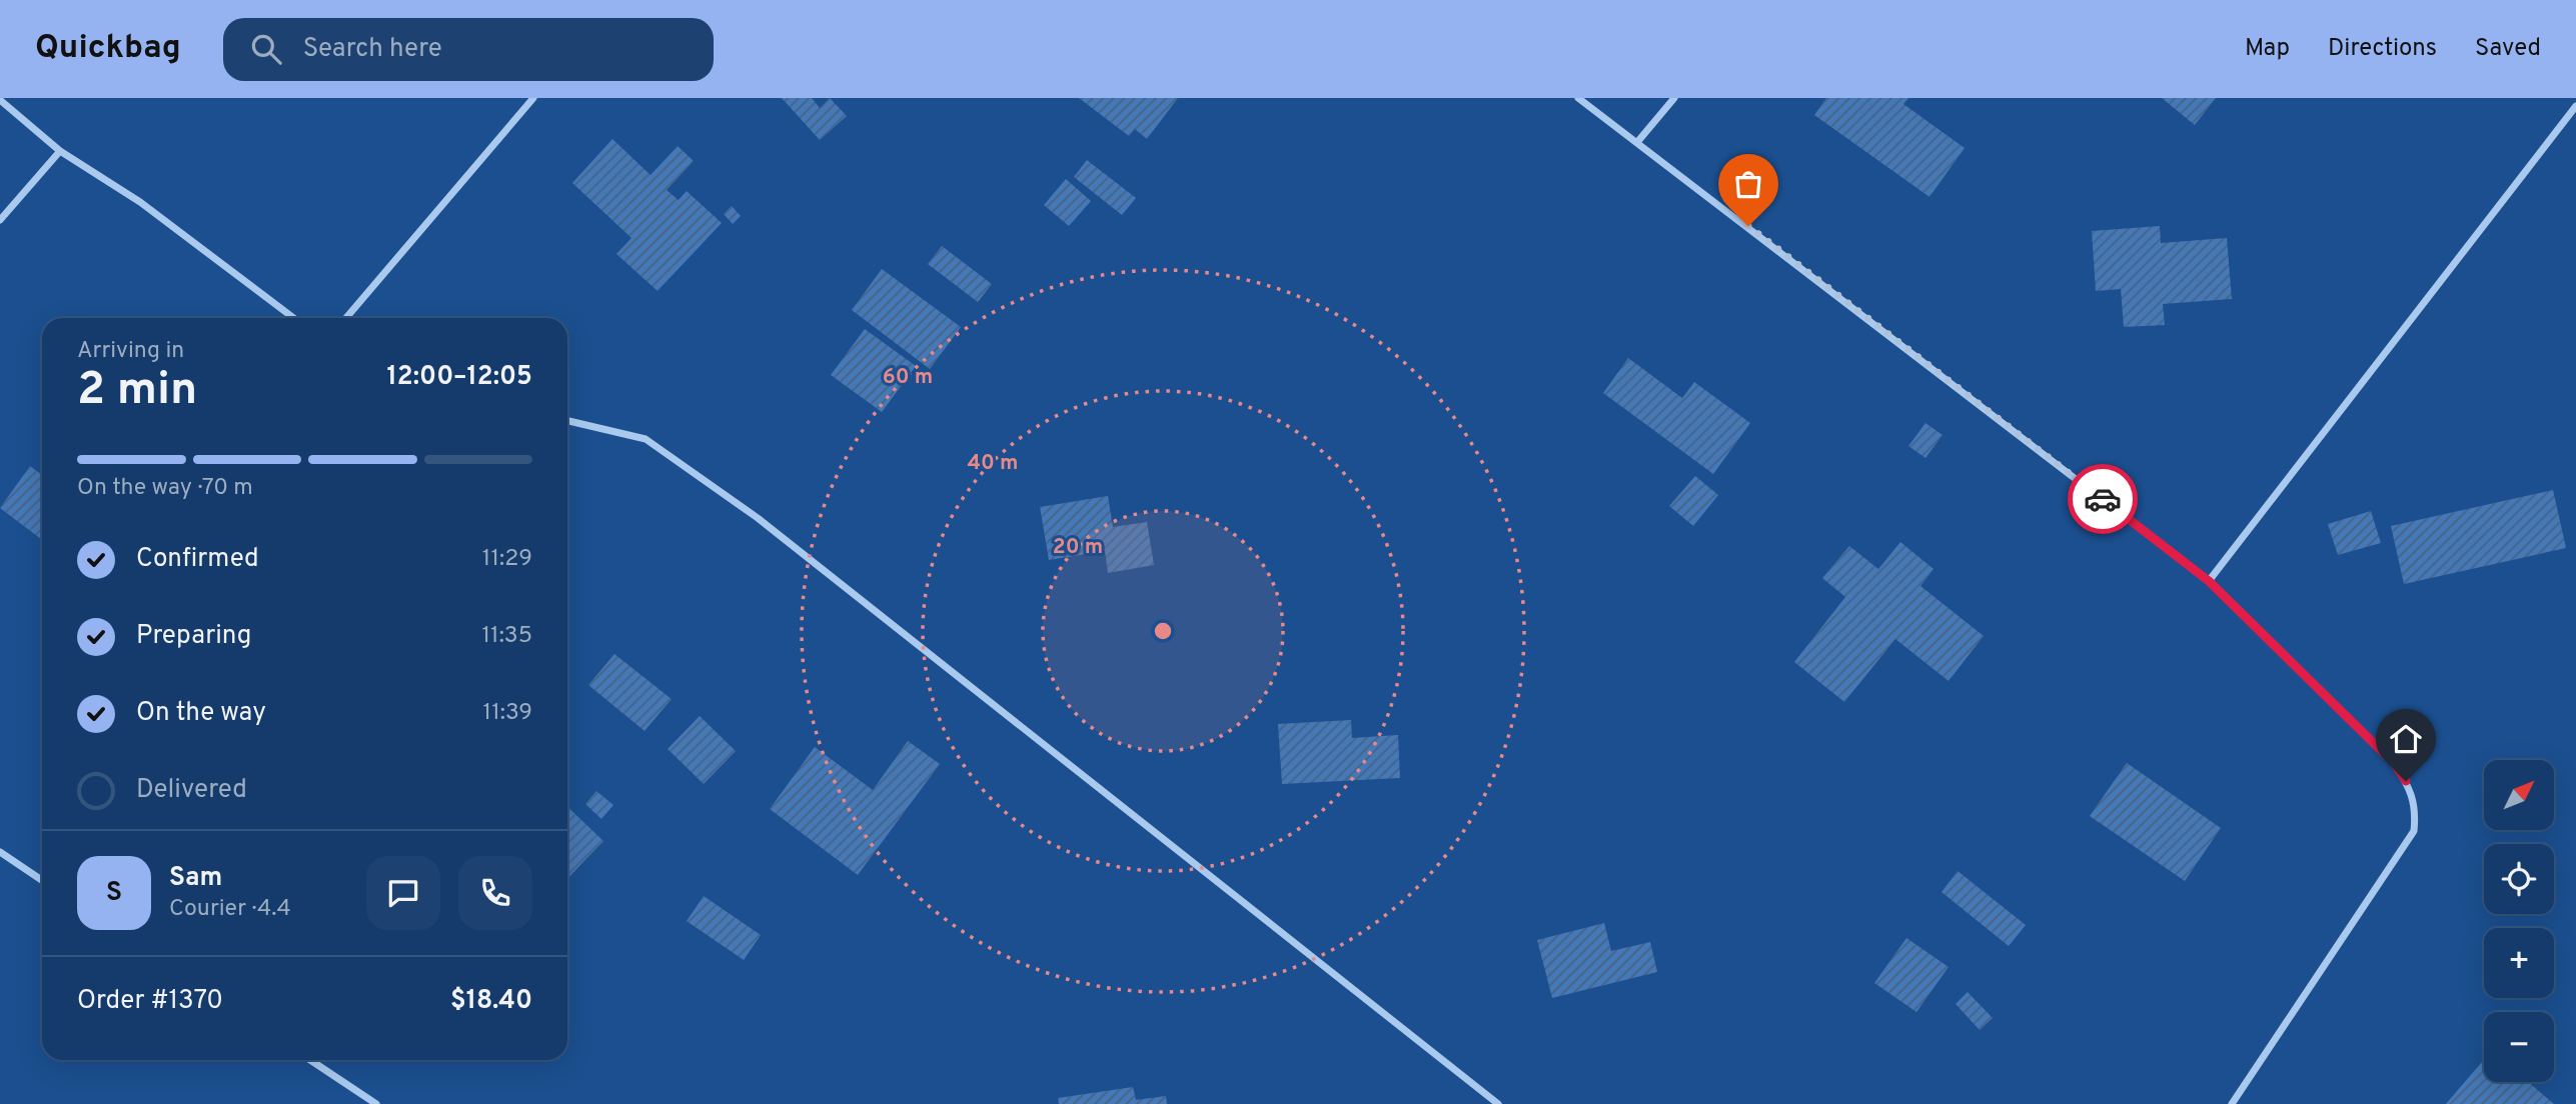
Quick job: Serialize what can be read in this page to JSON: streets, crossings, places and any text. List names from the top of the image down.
{
  "north": "top right",
  "page": {
    "header": "Quickbag",
    "search": "Search here",
    "nav": ["Map", "Directions", "Saved"],
    "heading": ["2 min", "Arriving in", "12:00–12:05"],
    "panel": [
      "Sam",
      "Courier · 4.4",
      "Order #1370",
      "$18.40"
    ],
    "bar": "On the way · 70 m",
    "list": [
      ["Confirmed", "11:29"],
      ["Preparing", "11:35"],
      ["On the way", "11:39"],
      "Delivered"
    ],
    "map_buttons": ["+", "−"],
    "round": "S"
  },
  "rings": ["60 m", "40 m", "20 m"]
}
